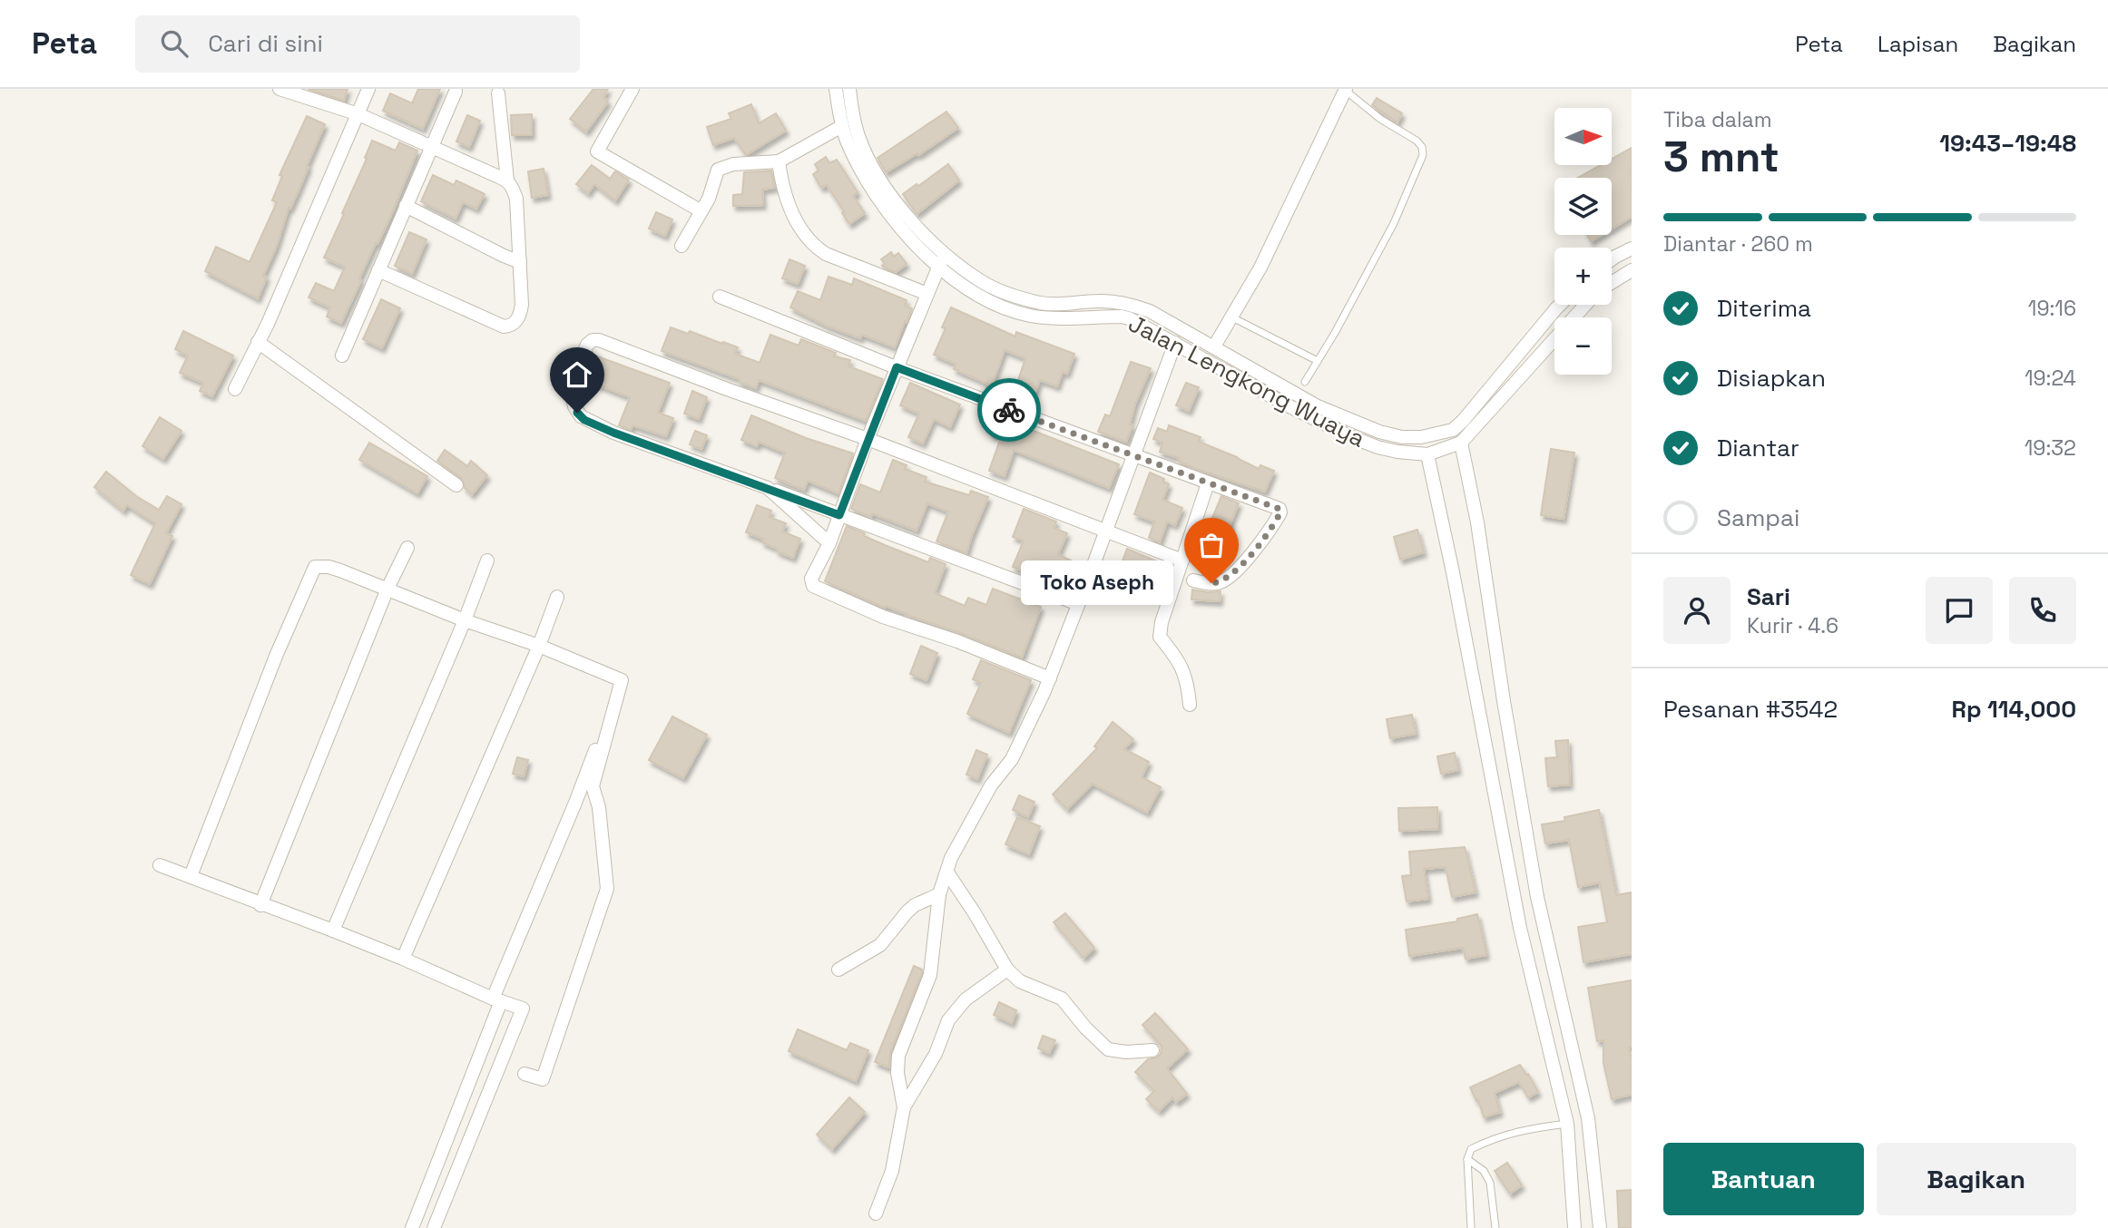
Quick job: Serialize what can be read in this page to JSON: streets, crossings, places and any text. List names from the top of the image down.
{
  "streets": {
    "street": ["Jalan Lengkong Wuaya"]
  },
  "places": ["Toko Aseph"],
  "north": "right",
  "page": {
    "header": "Peta",
    "search": "Cari di sini",
    "nav": ["Peta", "Lapisan", "Bagikan"],
    "heading": ["3 mnt", "Tiba dalam", "19:43–19:48"],
    "panel": [
      "Sari",
      "Kurir · 4.6",
      "Pesanan #3542",
      "Rp 114,000"
    ],
    "map_buttons": ["+", "−"],
    "bar": "Diantar · 260 m",
    "list": [
      ["Diterima", "19:16"],
      ["Disiapkan", "19:24"],
      ["Diantar", "19:32"],
      "Sampai"
    ],
    "bubble": "Toko Aseph",
    "buttons": ["Bantuan", "Bagikan"]
  }
}
